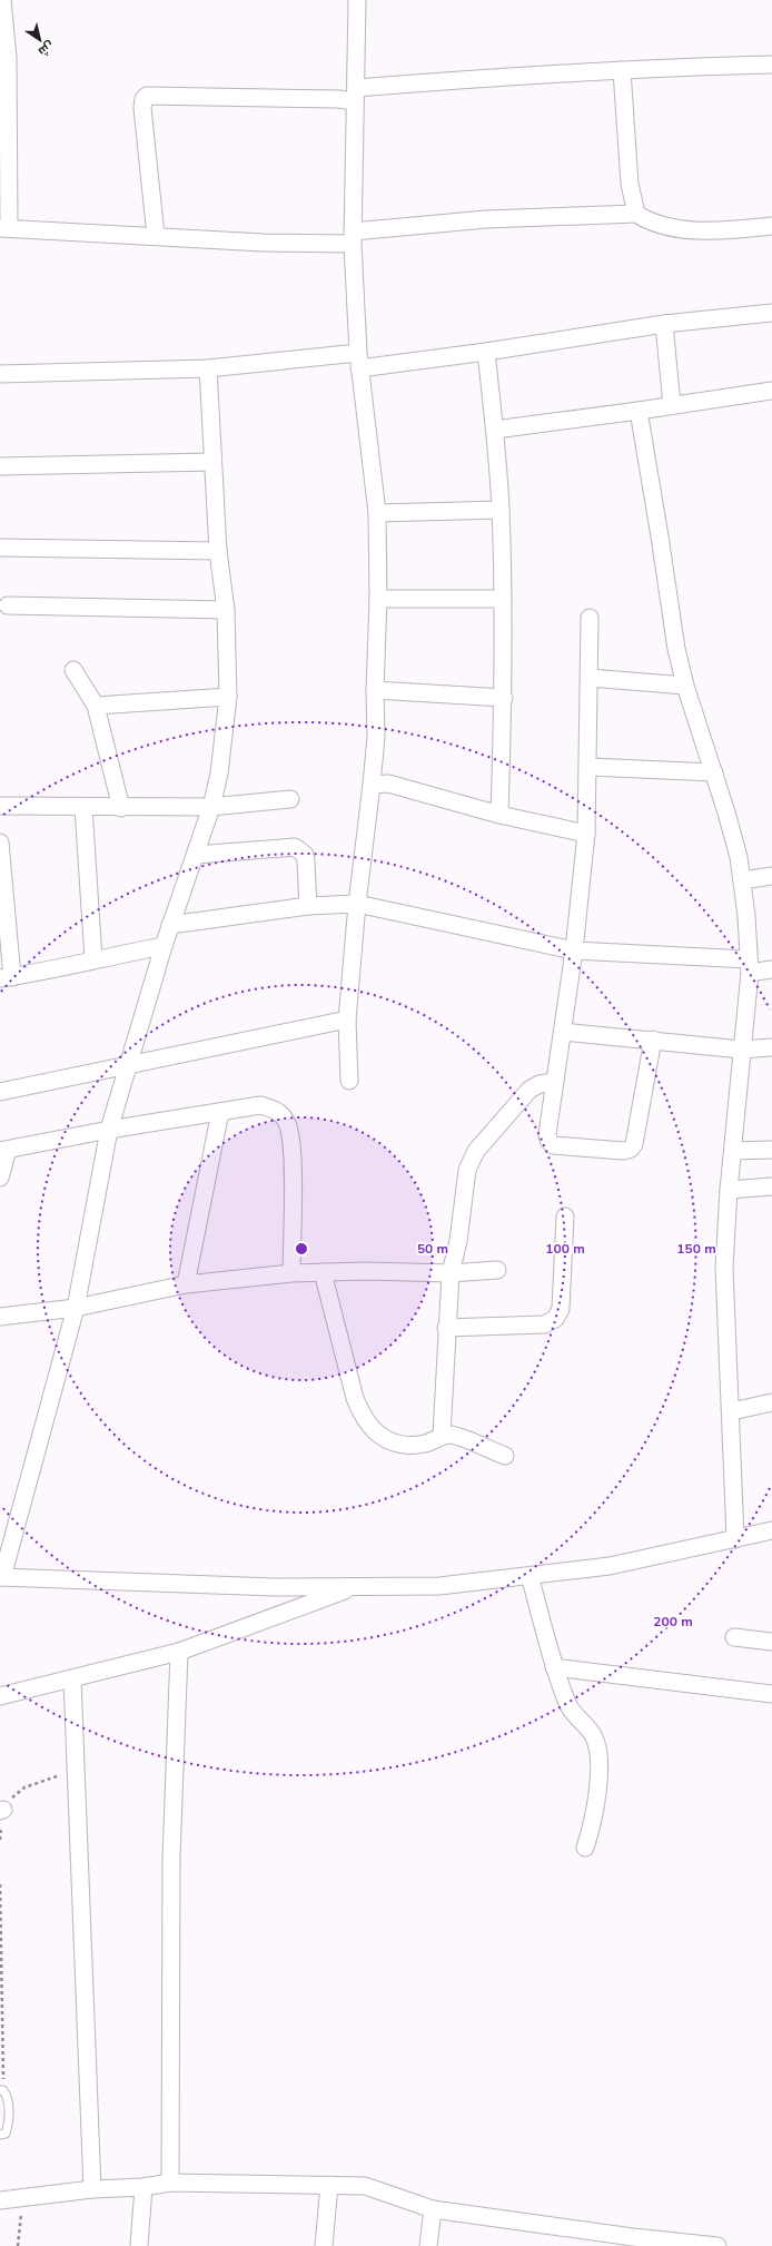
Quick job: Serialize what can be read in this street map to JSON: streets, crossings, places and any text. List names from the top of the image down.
{
  "north": "bottom right",
  "rings": [
    "50 m",
    "100 m",
    "150 m",
    "200 m"
  ]
}
